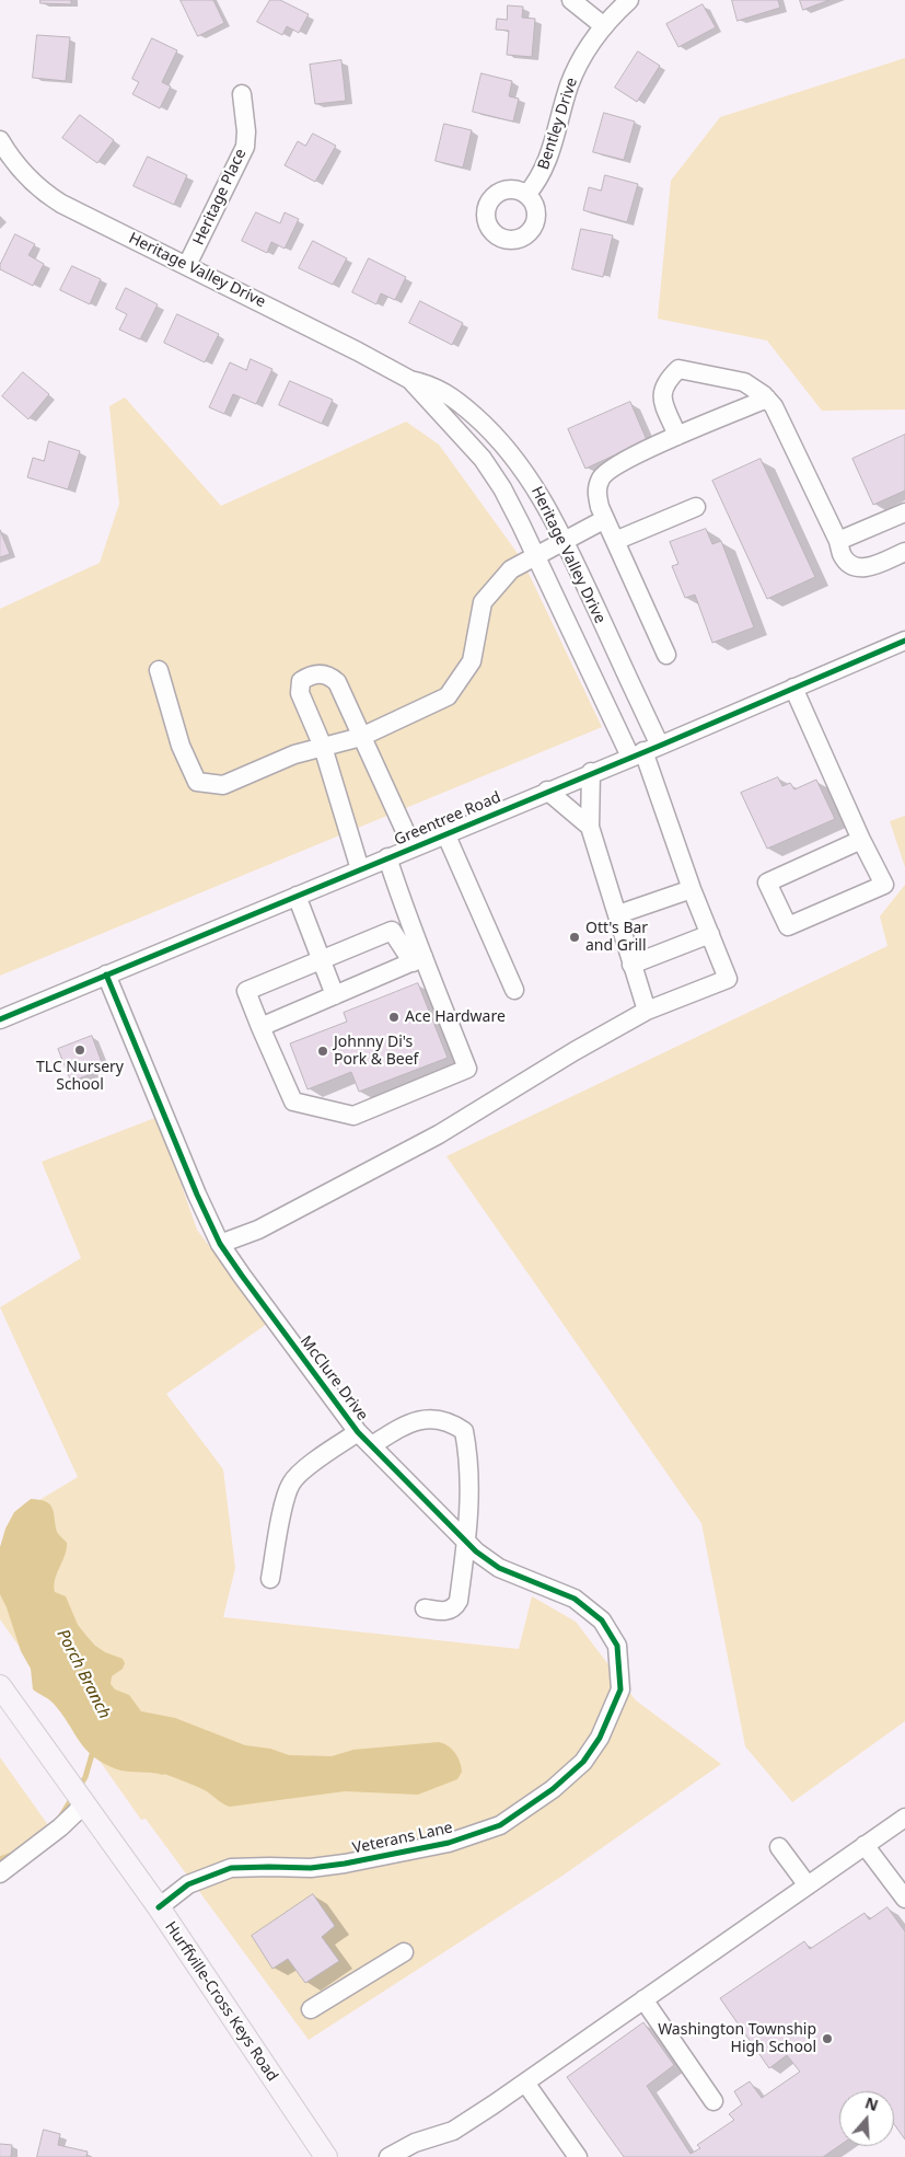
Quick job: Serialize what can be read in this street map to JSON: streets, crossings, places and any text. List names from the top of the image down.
{
  "streets": {
    "main road": ["Hurffville-Cross Keys Road"],
    "street": [
      "Bentley Drive",
      "Heritage Place",
      "Heritage Valley Drive",
      "Greentree Road",
      "McClure Drive",
      "Veterans Lane"
    ]
  },
  "crossings": [
    ["Heritage Place", "Heritage Valley Drive"],
    ["Heritage Valley Drive", "Greentree Road"],
    ["Greentree Road", "McClure Drive"],
    ["McClure Drive", "Veterans Lane"],
    ["Veterans Lane", "Hurffville-Cross Keys Road"]
  ],
  "water": ["Porch Branch"],
  "places": [
    "Ott's Bar and Grill",
    "Ace Hardware",
    "TLC Nursery School",
    "Johnny Di's Pork & Beef",
    "Washington Township High School"
  ],
  "north": "top"
}
